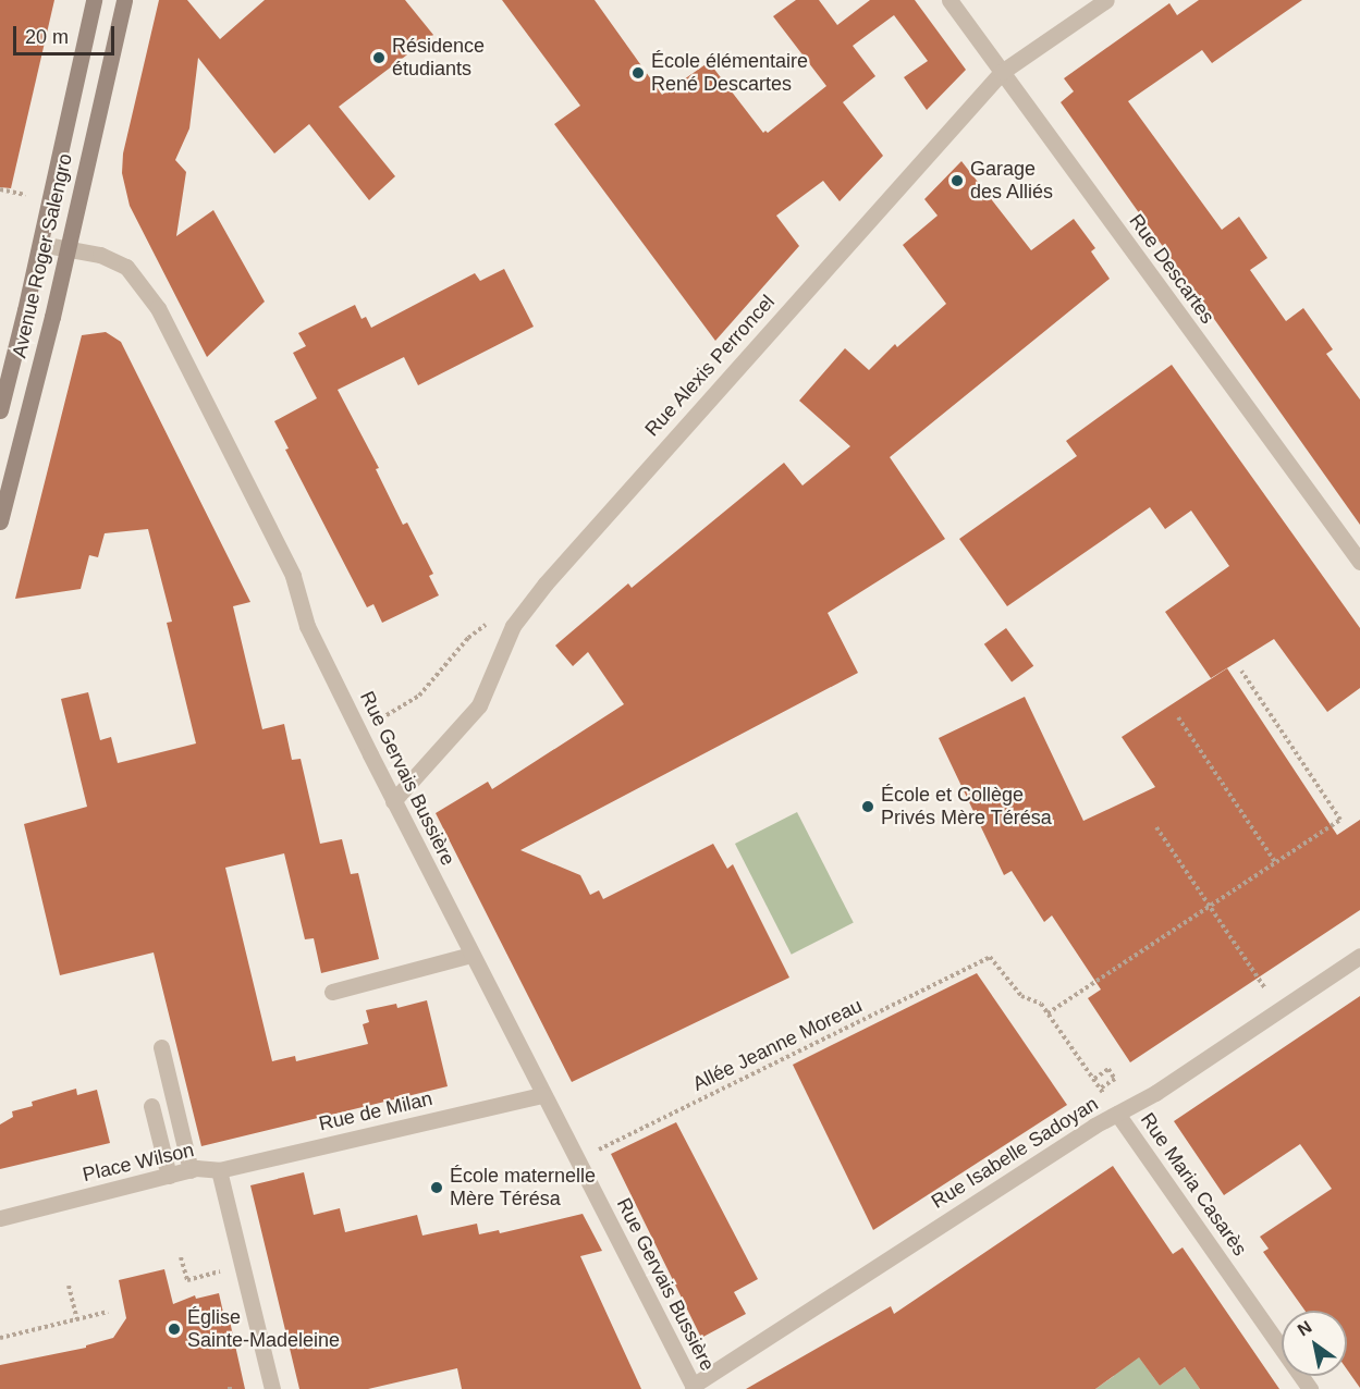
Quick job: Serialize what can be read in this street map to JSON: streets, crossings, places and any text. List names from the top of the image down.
{
  "streets": {
    "main road": ["Avenue Roger Salengro"],
    "street": [
      "Rue Descartes",
      "Rue Alexis Perroncel",
      "Rue Gervais Bussière",
      "Rue de Milan",
      "Rue Isabelle Sadoyan",
      "Place Wilson",
      "Rue Maria Casarès"
    ],
    "path": ["Allée Jeanne Moreau"]
  },
  "crossings": [
    ["Avenue Roger Salengro", "Rue Gervais Bussière"],
    ["Rue Descartes", "Rue Alexis Perroncel"],
    ["Rue Alexis Perroncel", "Rue Gervais Bussière"],
    ["Rue Gervais Bussière", "Allée Jeanne Moreau"],
    ["Rue Gervais Bussière", "Rue de Milan"],
    ["Rue Gervais Bussière", "Rue Isabelle Sadoyan"],
    ["Allée Jeanne Moreau", "Rue Maria Casarès"],
    ["Rue de Milan", "Place Wilson"],
    ["Rue Isabelle Sadoyan", "Rue Maria Casarès"]
  ],
  "places": [
    "Résidence étudiants",
    "École élémentaire René Descartes",
    "Garage des Alliés",
    "École et Collège Privés Mère Térésa",
    "École maternelle Mère Térésa",
    "Église Sainte-Madeleine"
  ],
  "scale_bar": "20 m",
  "north": "top left"
}
